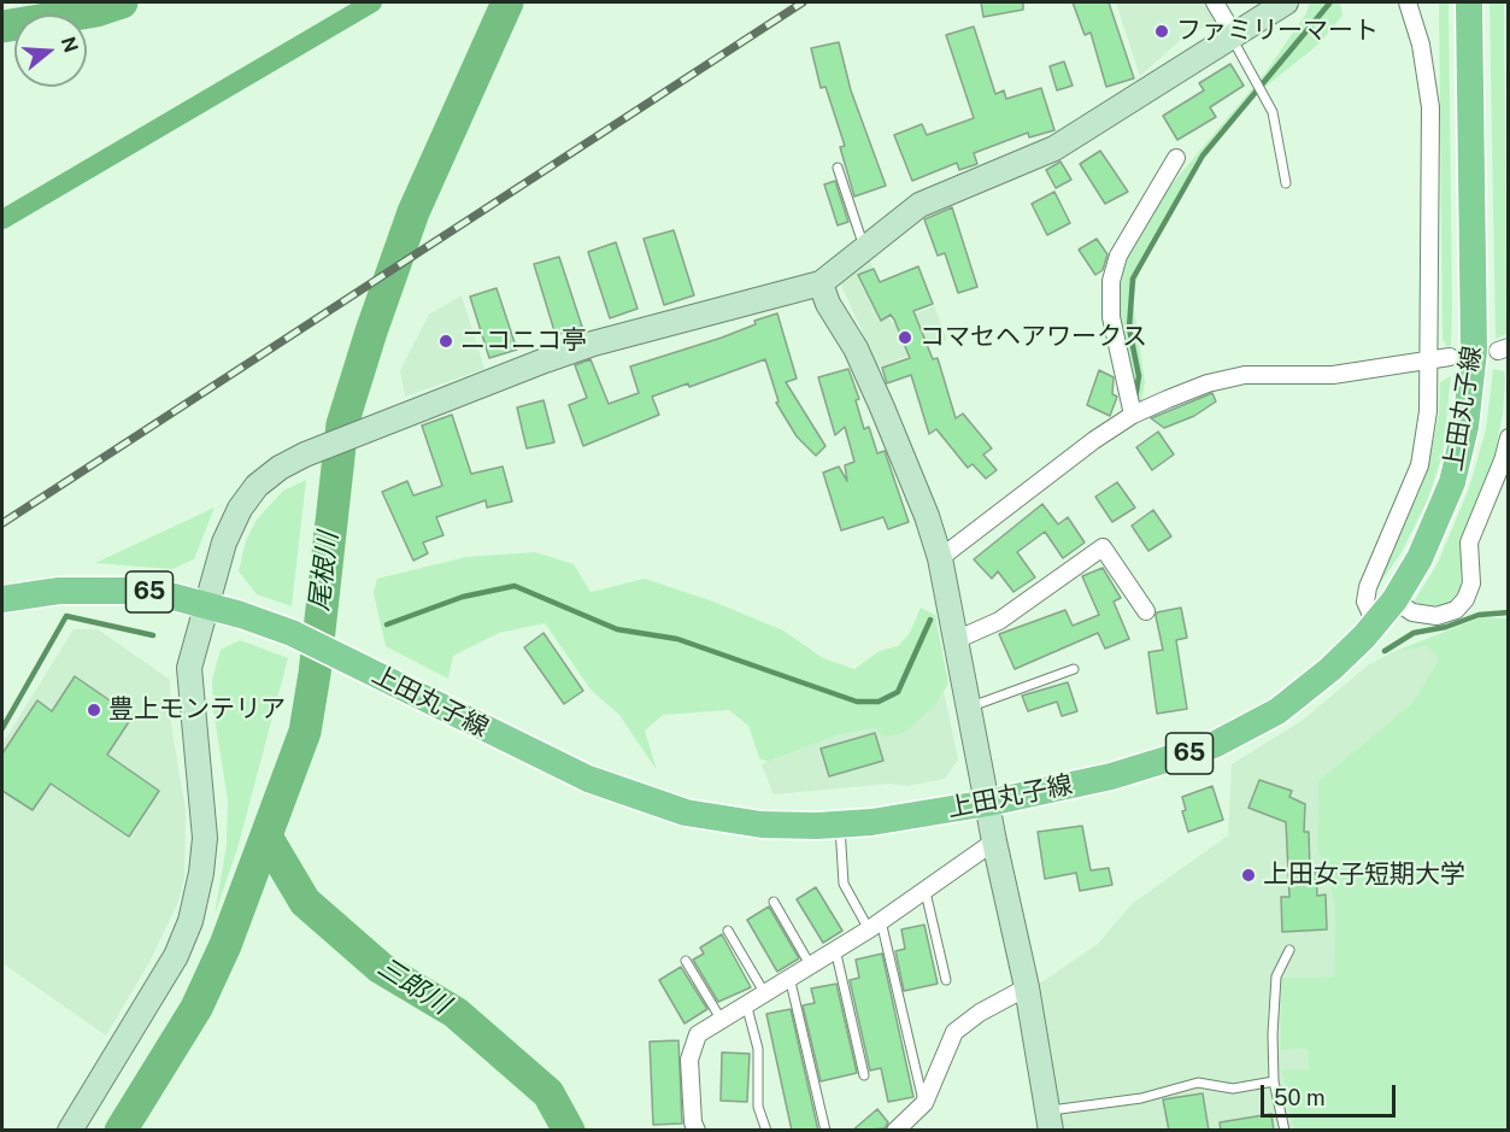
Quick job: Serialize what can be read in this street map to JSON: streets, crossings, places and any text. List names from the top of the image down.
{
  "streets": {
    "main road": ["上田丸子線", "65"]
  },
  "water": ["尾根川", "三郎川"],
  "places": [
    "ファミリーマート",
    "コマセヘアワークス",
    "ニコニコ亭",
    "豊上モンテリア",
    "上田女子短期大学"
  ],
  "scale_bar": "50 m",
  "north": "right"
}
